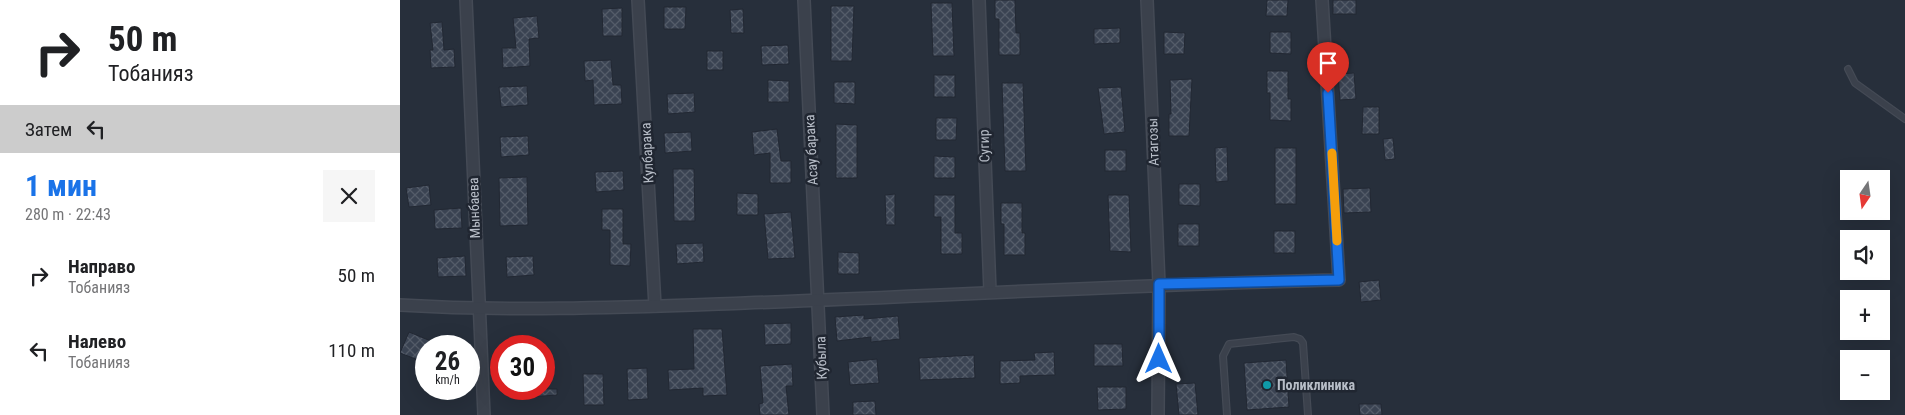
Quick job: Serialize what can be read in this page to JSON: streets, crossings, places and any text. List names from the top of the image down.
{
  "streets": {
    "street": [
      "Атагозы",
      "Сугир",
      "Асау барака",
      "Кулбарака",
      "Мынбаева",
      "Кубыла"
    ]
  },
  "crossings": [
    ["Асау барака", "Кубыла"]
  ],
  "places": ["Поликлиника"],
  "north": "bottom",
  "page": {
    "turn": ["50 m", "Тобанияз"],
    "then": "Затем",
    "heading": ["1 мин", "280 m · 22:43"],
    "map_buttons": ["+", "−"],
    "list": [
      {
        "name": "Направо",
        "note": "Тобанияз",
        "value": "50 m"
      },
      {
        "name": "Налево",
        "note": "Тобанияз",
        "value": "110 m"
      }
    ],
    "speed": "26 km/h",
    "limit": "30"
  }
}
